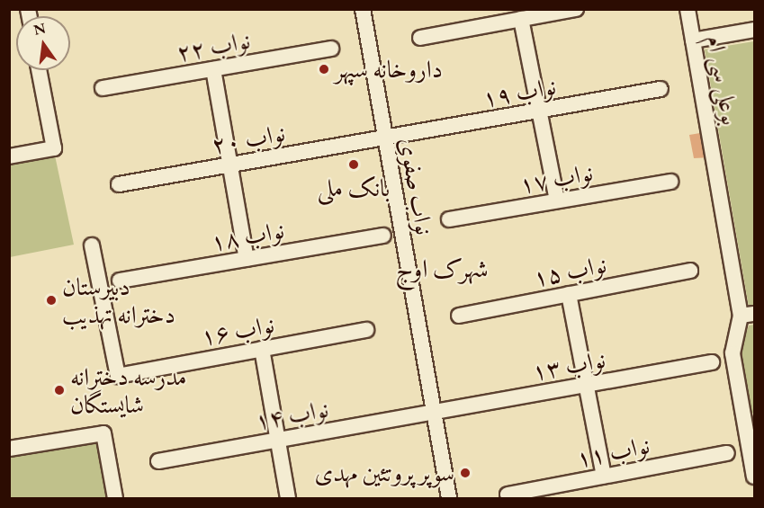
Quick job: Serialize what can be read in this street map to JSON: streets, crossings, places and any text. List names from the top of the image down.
{
  "streets": {
    "street": [
      "نواب ۲۲",
      "بوعلی سی ام",
      "نواب ۱۹",
      "نواب ۲۰",
      "نواب ۱۷",
      "نواب صفوی",
      "نواب ۱۸",
      "نواب ۱۵",
      "نواب ۱۶",
      "نواب ۱۳",
      "نواب ۱۴",
      "نواب ۱۱"
    ]
  },
  "crossings": [
    ["نواب ۱۹", "نواب ۲۰"],
    ["نواب ۱۹", "نواب صفوی"],
    ["نواب ۲۰", "نواب صفوی"],
    ["نواب صفوی", "نواب ۱۳"],
    ["نواب صفوی", "نواب ۱۴"],
    ["نواب ۱۳", "نواب ۱۴"]
  ],
  "districts": ["شهرک اوج"],
  "places": [
    "داروخانه سپهر",
    "بانک ملی",
    "دبیرستان دخترانه تهذیب",
    "مدرسه دخترانه شایستگان",
    "سوپر پروتئین مهدی"
  ],
  "north": "top"
}
